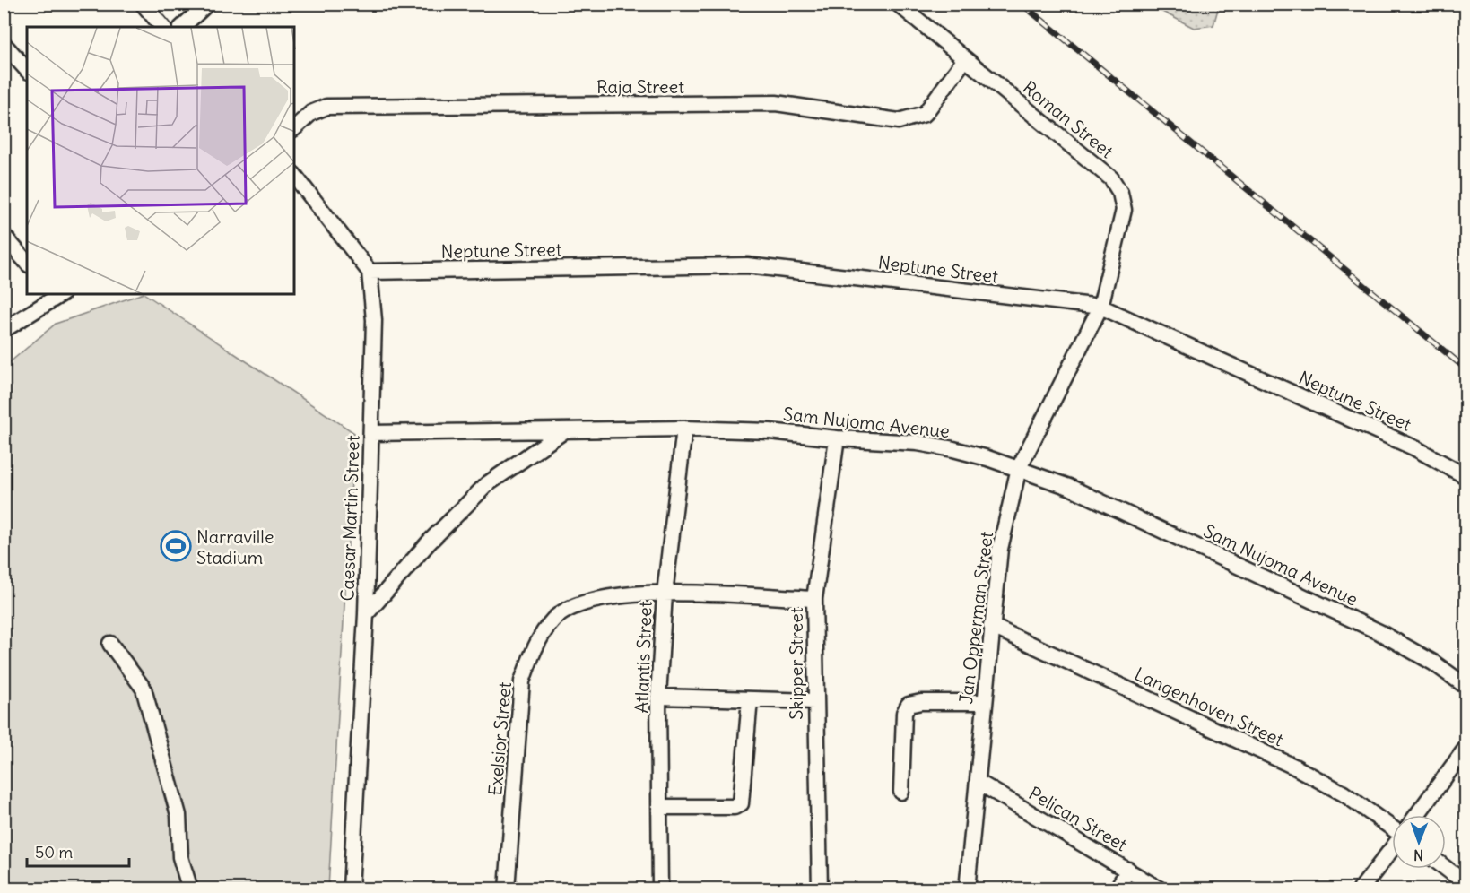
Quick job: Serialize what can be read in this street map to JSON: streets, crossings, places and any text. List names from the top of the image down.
{
  "streets": {
    "street": [
      "Raja Street",
      "Roman Street",
      "Neptune Street",
      "Sam Nujoma Avenue",
      "Caesar Martin Street",
      "Jan Opperman Street",
      "Atlantis Street",
      "Skipper Street",
      "Langenhoven Street",
      "Exelsior Street",
      "Pelican Street"
    ]
  },
  "crossings": [
    ["Raja Street", "Roman Street"],
    ["Roman Street", "Neptune Street"],
    ["Roman Street", "Jan Opperman Street"],
    ["Neptune Street", "Caesar Martin Street"],
    ["Neptune Street", "Jan Opperman Street"],
    ["Sam Nujoma Avenue", "Caesar Martin Street"],
    ["Sam Nujoma Avenue", "Jan Opperman Street"],
    ["Sam Nujoma Avenue", "Atlantis Street"],
    ["Sam Nujoma Avenue", "Skipper Street"],
    ["Jan Opperman Street", "Langenhoven Street"],
    ["Jan Opperman Street", "Pelican Street"],
    ["Atlantis Street", "Exelsior Street"],
    ["Skipper Street", "Exelsior Street"]
  ],
  "places": {
    "sports": ["Narraville Stadium"]
  },
  "scale_bar": "50 m",
  "north": "bottom"
}
